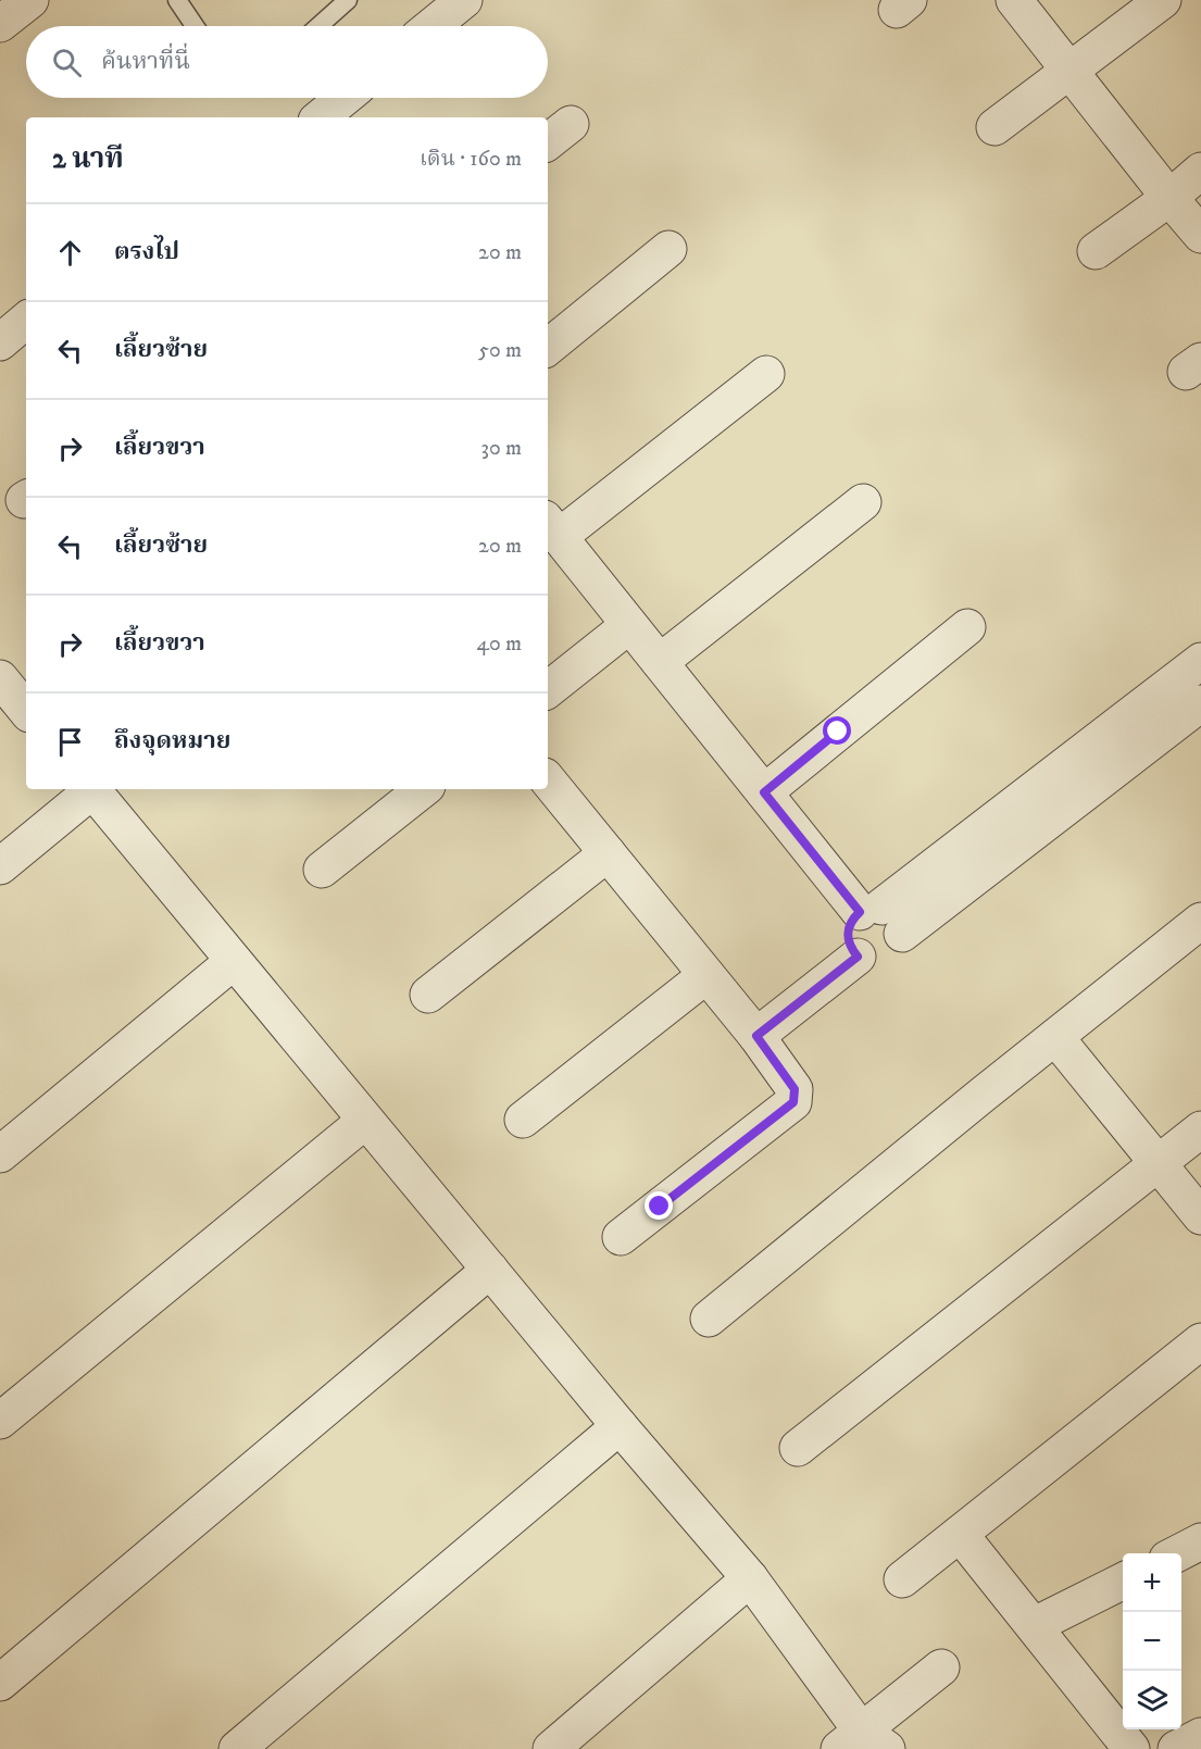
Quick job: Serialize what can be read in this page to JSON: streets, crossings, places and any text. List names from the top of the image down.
{
  "page": {
    "search": "ค้นหาที่นี่",
    "heading": ["2 นาที", "เดิน · 160 m"],
    "list": [
      ["ตรงไป", "20 m"],
      ["เลี้ยวซ้าย", "50 m"],
      ["เลี้ยวขวา", "30 m"],
      ["เลี้ยวซ้าย", "20 m"],
      ["เลี้ยวขวา", "40 m"],
      "ถึงจุดหมาย"
    ],
    "map_buttons": ["+", "−"]
  }
}
